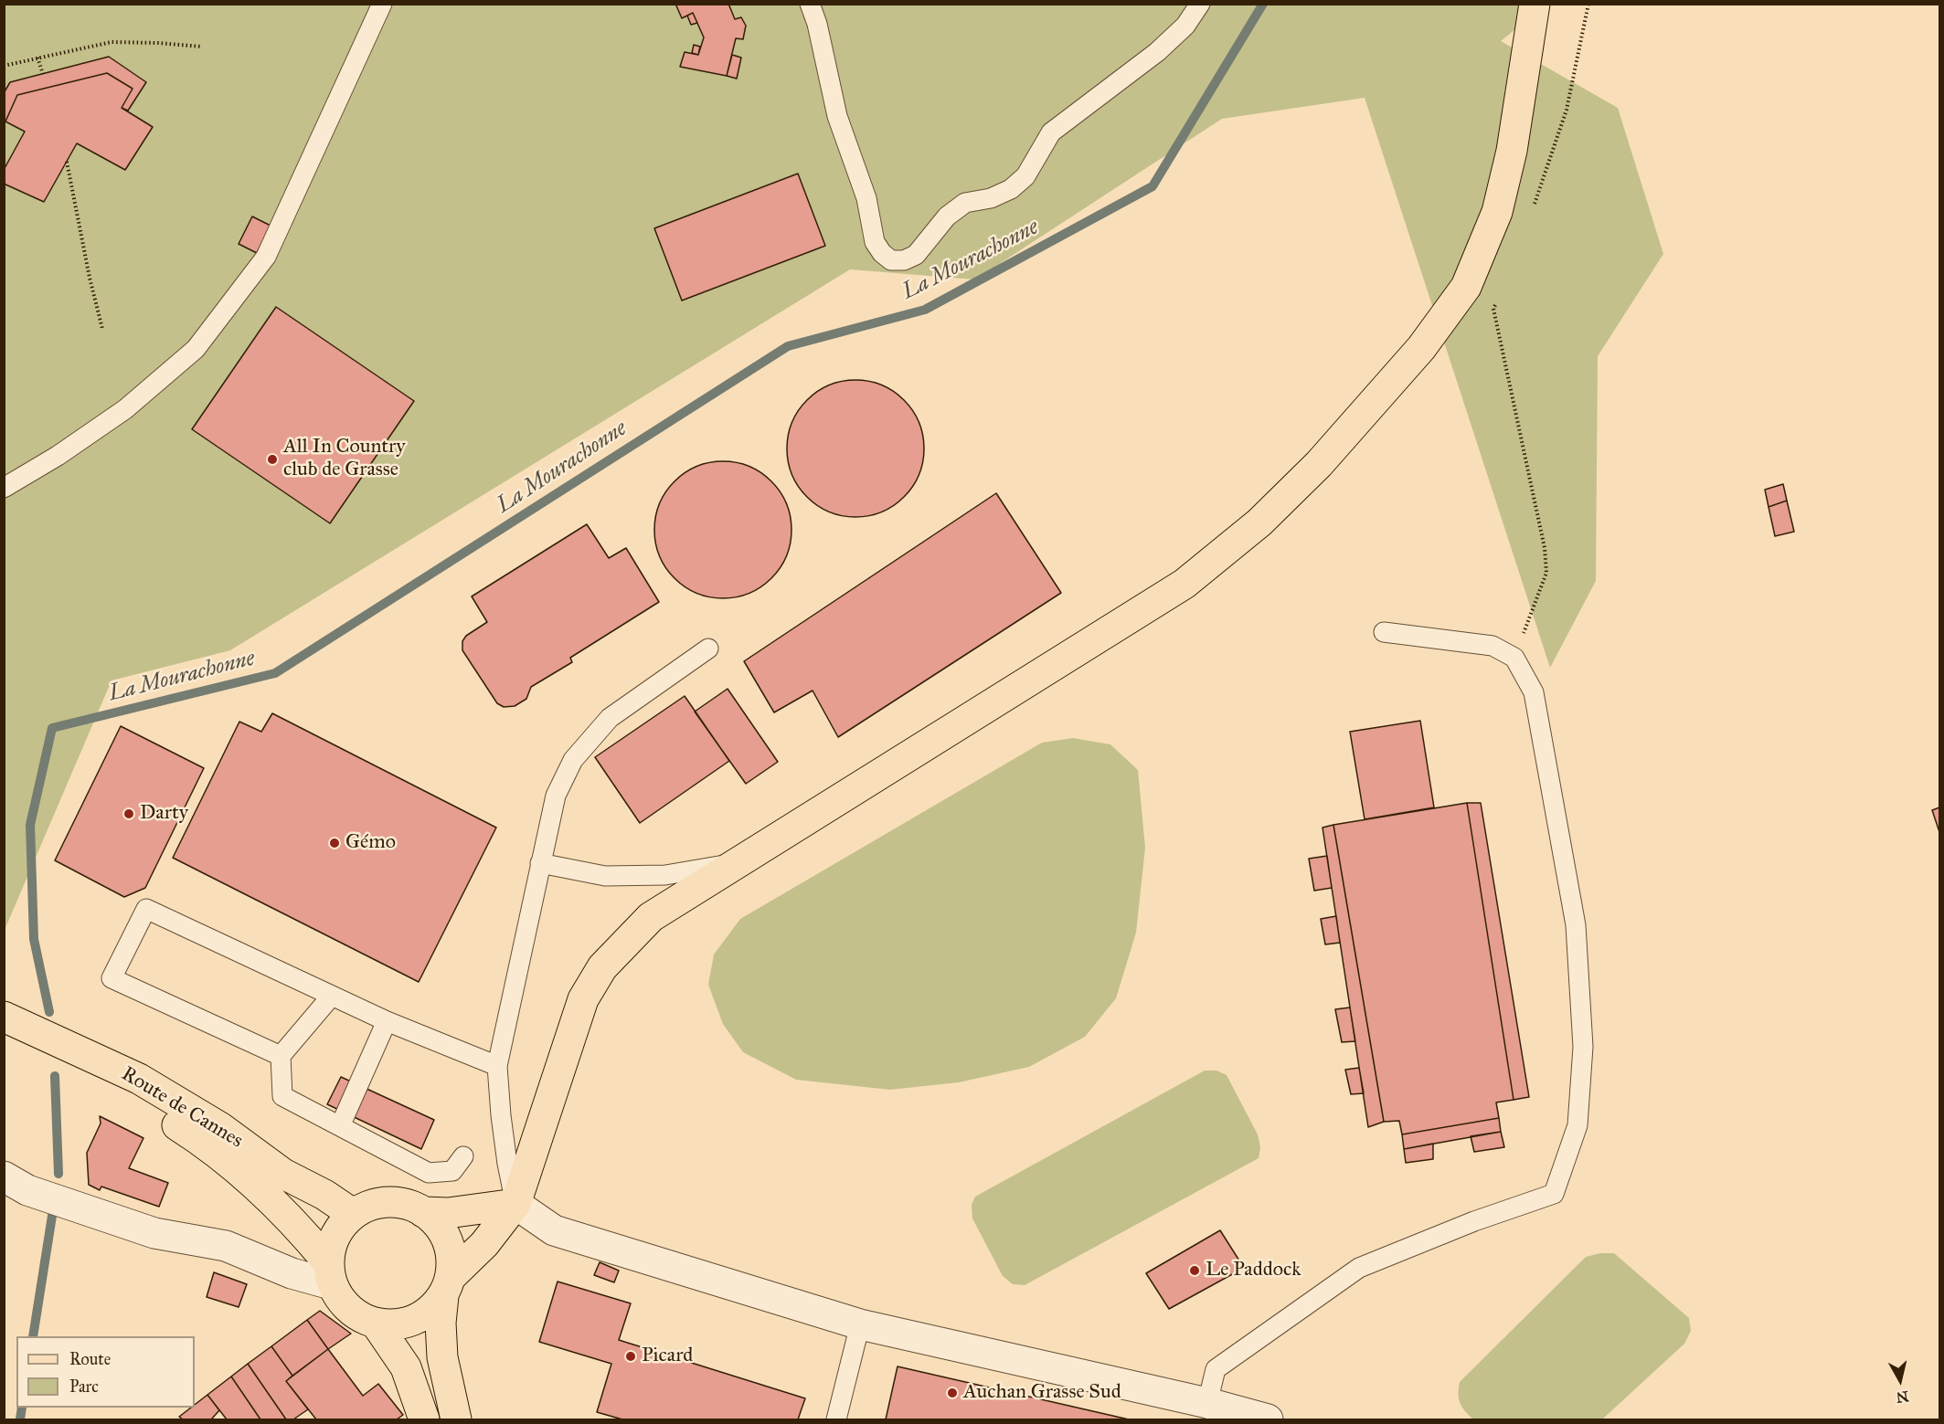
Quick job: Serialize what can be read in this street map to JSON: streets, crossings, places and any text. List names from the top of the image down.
{
  "streets": {
    "main road": ["Route de Cannes"]
  },
  "water": ["La Mourachonne"],
  "places": [
    "All In Country club de Grasse",
    "Darty",
    "Gémo",
    "Le Paddock",
    "Picard",
    "Auchan Grasse Sud"
  ],
  "legend": ["Route", "Parc"],
  "north": "bottom"
}
